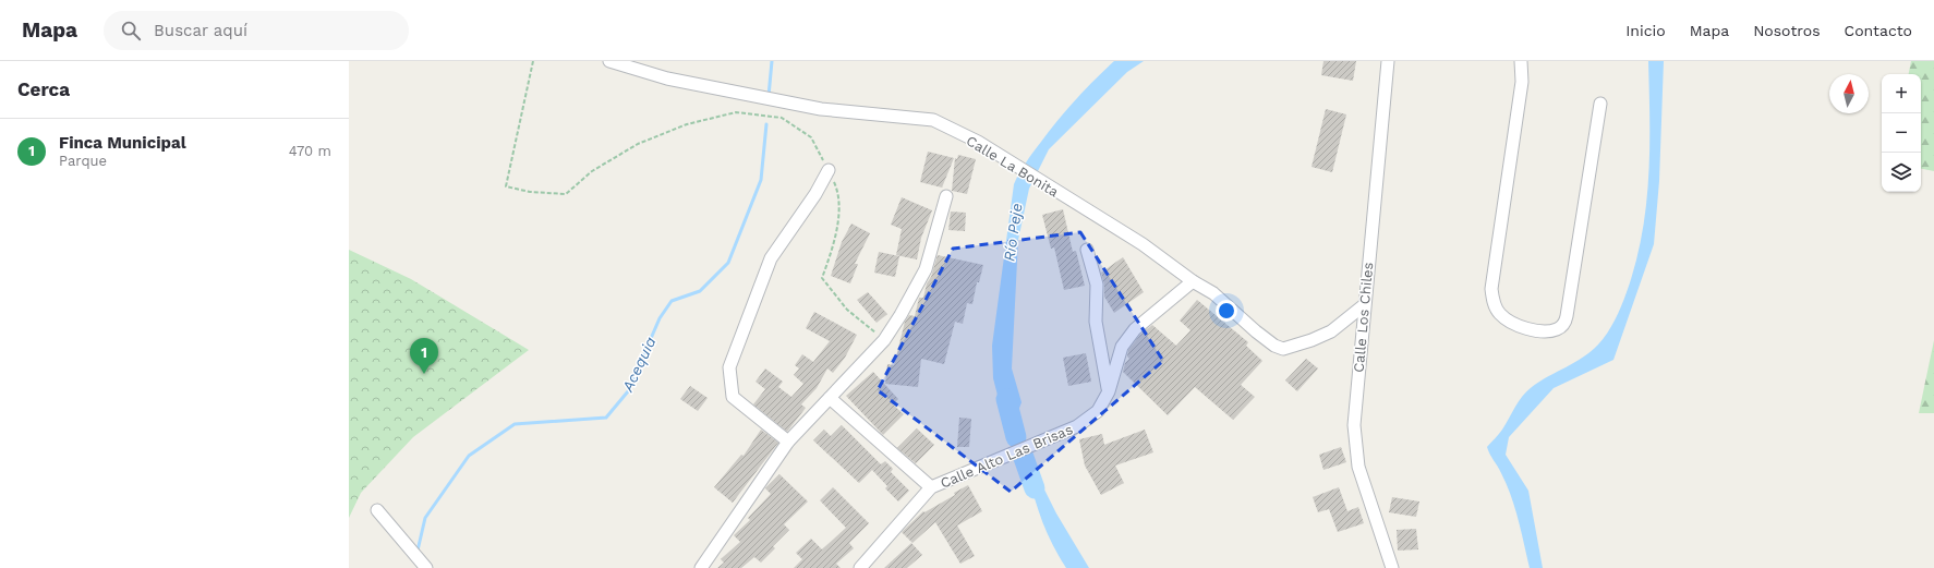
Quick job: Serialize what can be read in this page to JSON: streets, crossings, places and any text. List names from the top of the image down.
{
  "streets": {
    "street": ["Calle La Bonita", "Calle Los Chiles", "Calle Alto Las Brisas"]
  },
  "crossings": [
    ["Calle La Bonita", "Calle Los Chiles"],
    ["Calle La Bonita", "Calle Alto Las Brisas"]
  ],
  "water": ["Río Peje", "Acequia"],
  "north": "top",
  "page": {
    "header": "Mapa",
    "search": "Buscar aquí",
    "nav": [
      "Inicio",
      "Mapa",
      "Nosotros",
      "Contacto"
    ],
    "heading": "Cerca",
    "map_buttons": ["+", "−"],
    "list": [
      {
        "mark": "1",
        "name": "Finca Municipal",
        "note": "Parque",
        "value": "470 m"
      }
    ],
    "pins": "1"
  }
}
